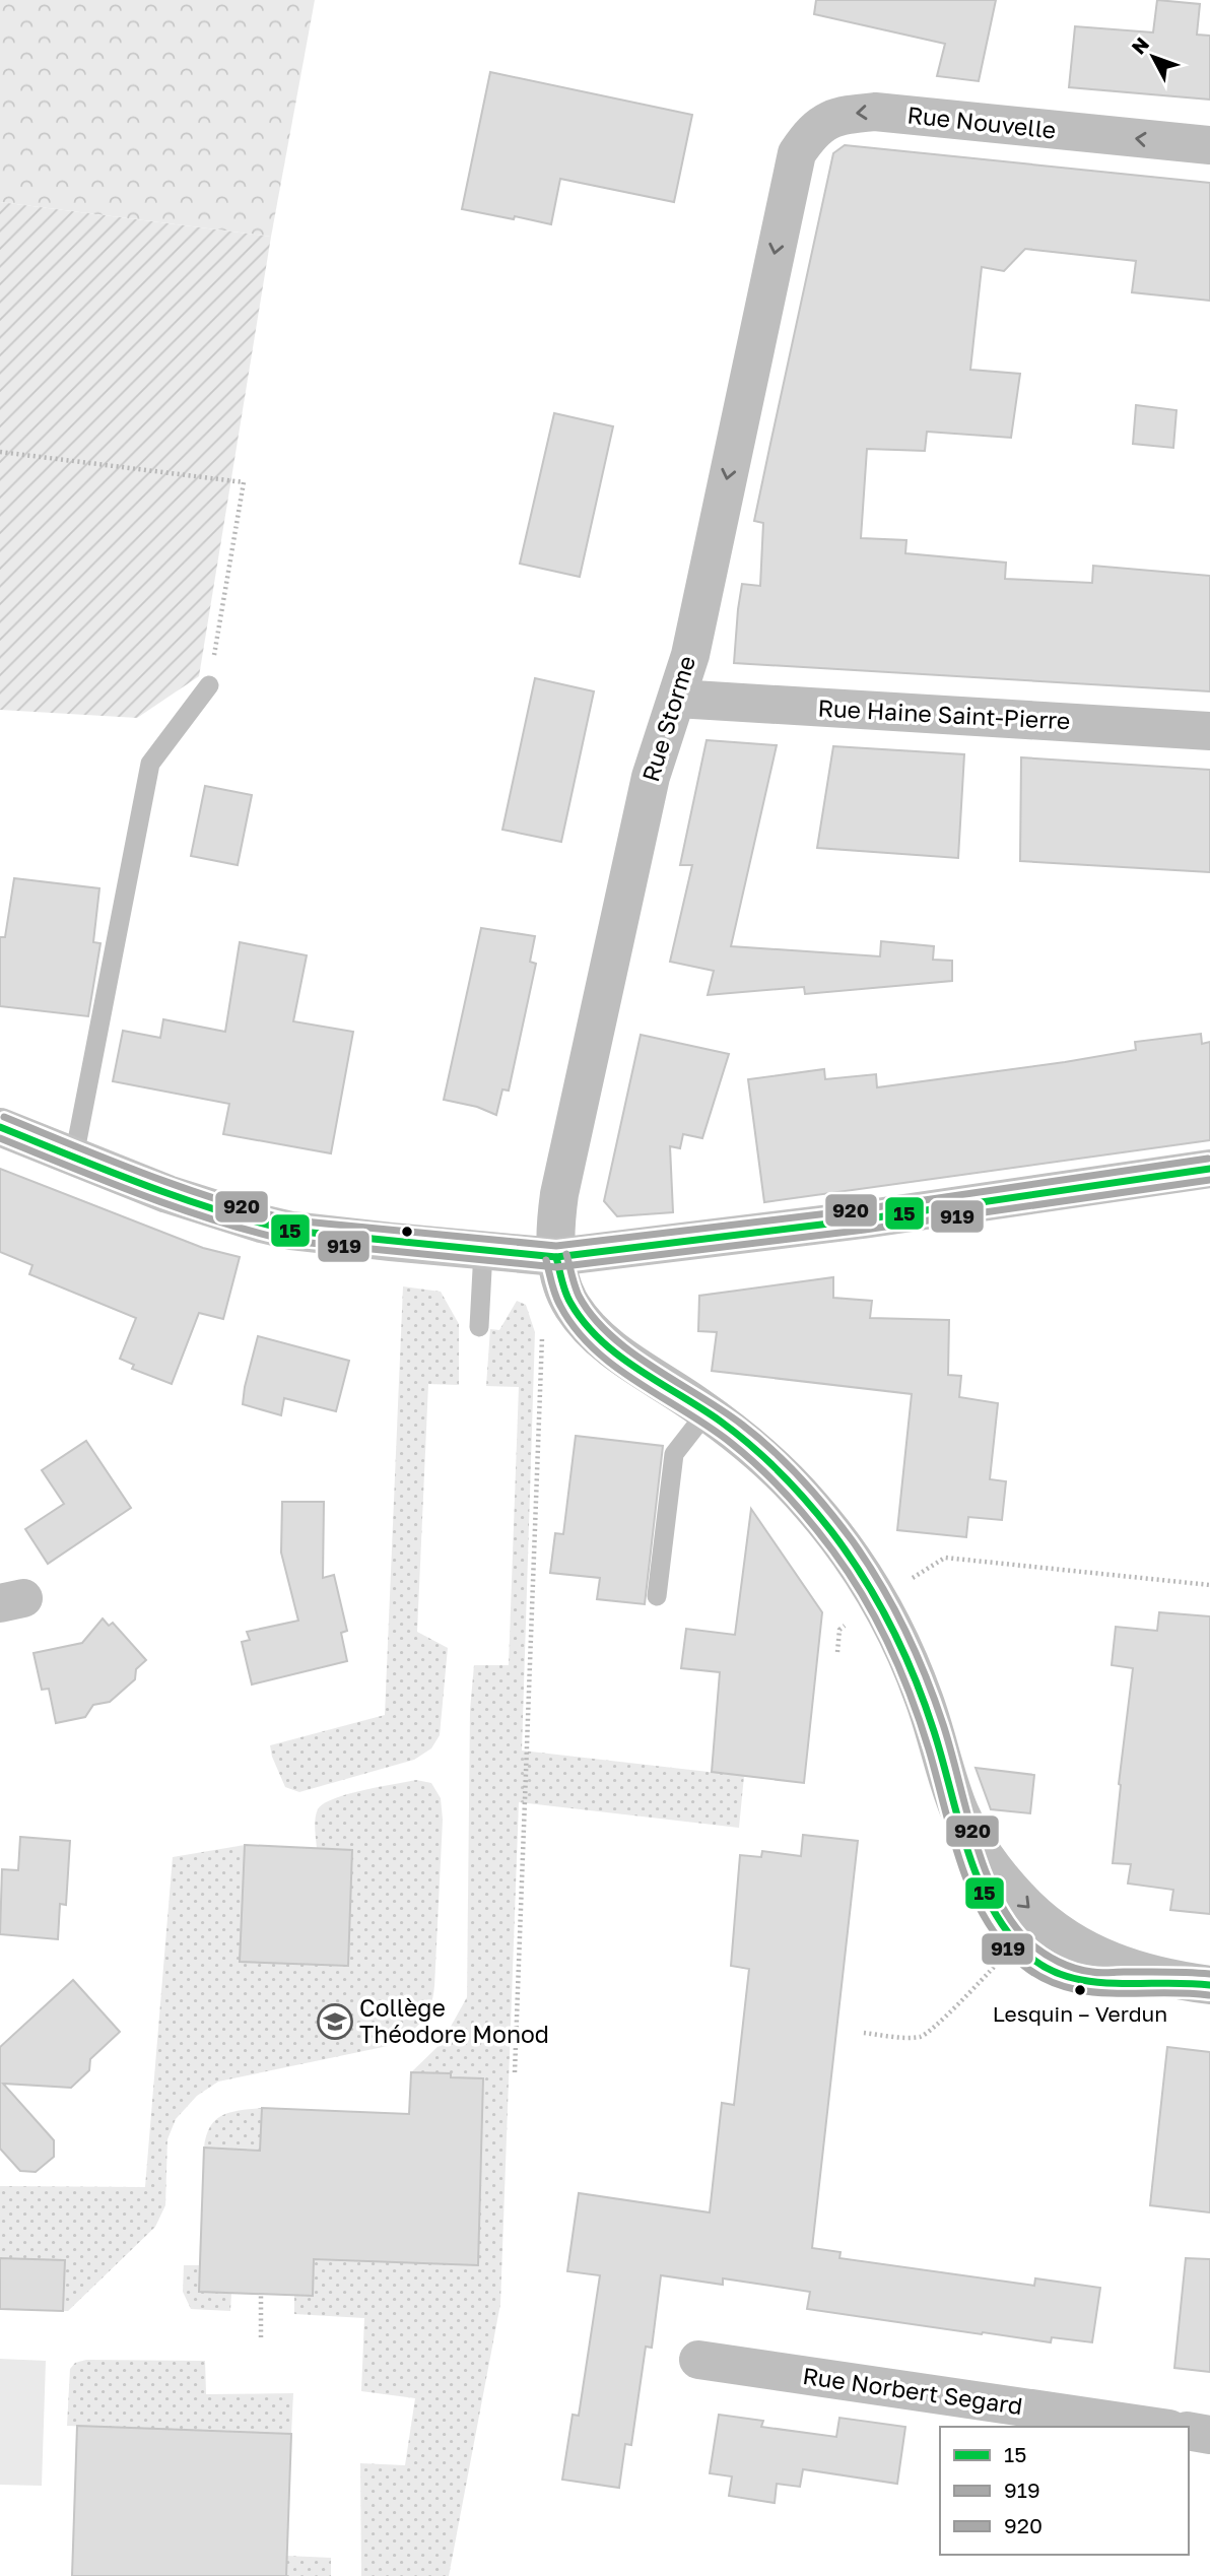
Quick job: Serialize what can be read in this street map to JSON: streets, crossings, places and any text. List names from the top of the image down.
{
  "streets": {
    "street": [
      "Rue Nouvelle",
      "Rue Haine Saint-Pierre",
      "Rue Storme",
      "Rue Norbert Segard"
    ]
  },
  "crossings": [
    ["Rue Nouvelle", "Rue Storme"],
    ["Rue Haine Saint-Pierre", "Rue Storme"]
  ],
  "one_way": ["Rue Nouvelle"],
  "places": {
    "other": ["Lesquin – Verdun"],
    "school or university": ["Collège Théodore Monod"]
  },
  "lines": ["transit line 920", "transit line 15", "transit line 919"],
  "legend": ["15", "919", "920"],
  "north": "top left"
}
